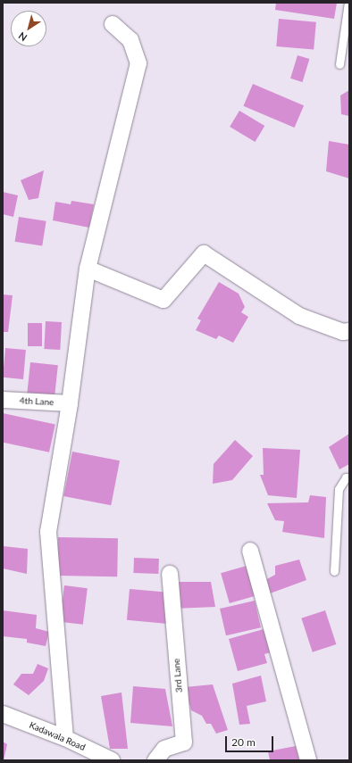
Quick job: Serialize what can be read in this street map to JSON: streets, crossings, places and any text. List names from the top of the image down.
{
  "streets": {
    "street": ["4th Lane", "3rd Lane", "Kadawala Road"]
  },
  "scale_bar": "20 m",
  "north": "bottom left"
}
